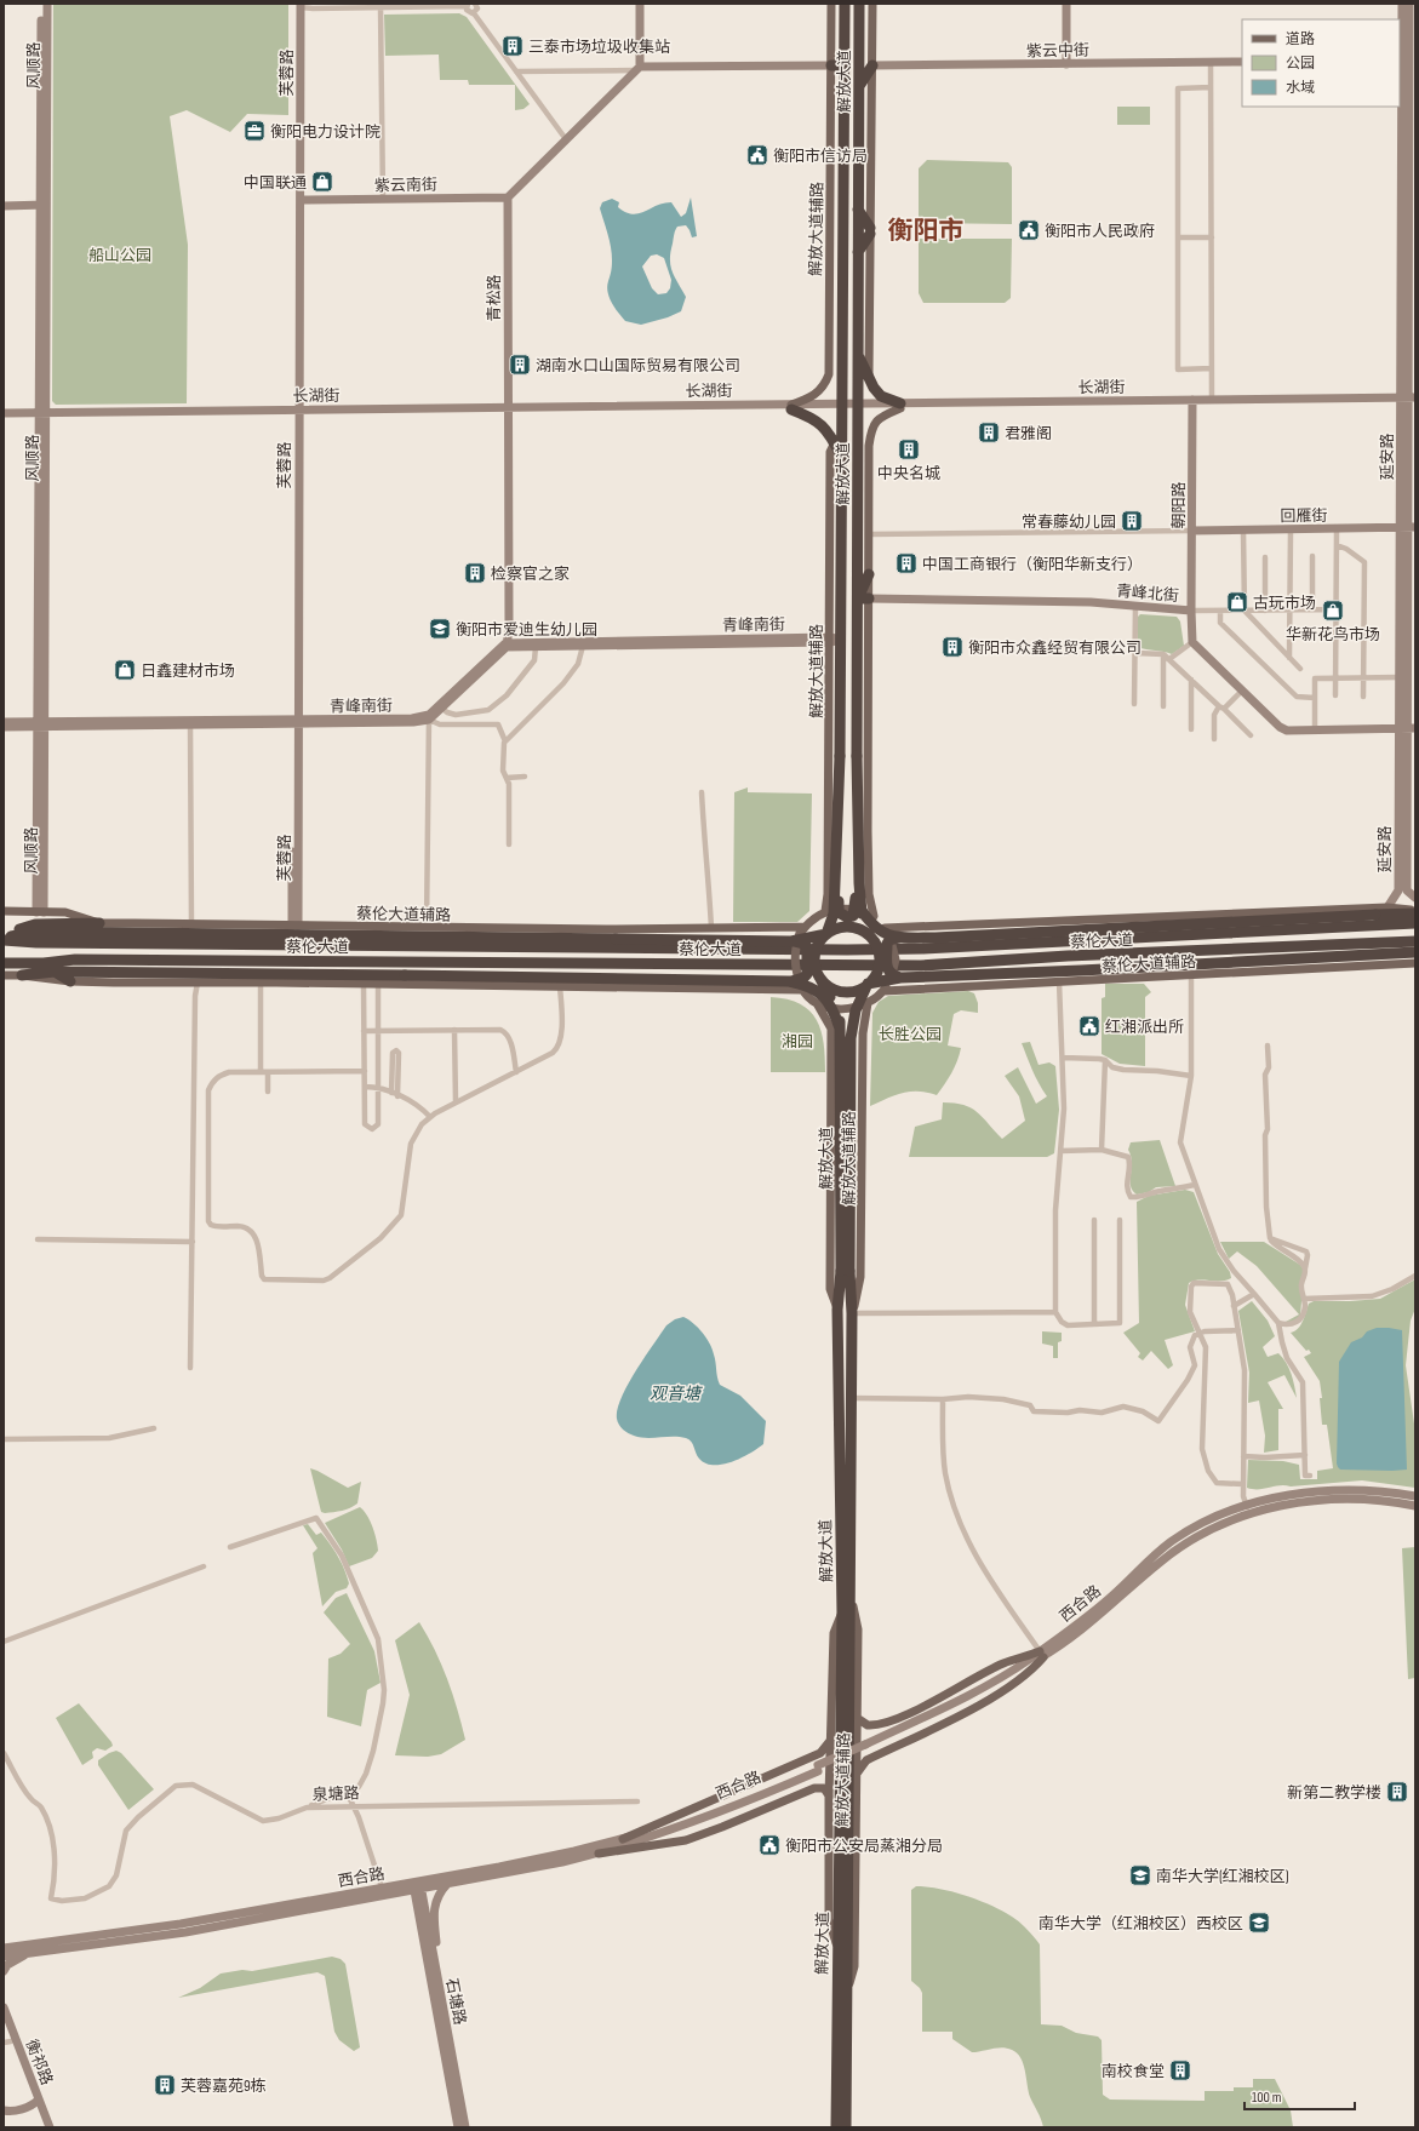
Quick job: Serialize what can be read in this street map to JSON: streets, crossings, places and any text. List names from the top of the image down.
{
  "streets": {
    "highway": ["解放大道", "蔡伦大道"],
    "main road": ["解放大道辅路", "蔡伦大道辅路"],
    "street": [
      "紫云中街",
      "风顺路",
      "芙蓉路",
      "紫云南街",
      "青松路",
      "长湖街",
      "延安路",
      "朝阳路",
      "回雁街",
      "青峰北街",
      "青峰南街",
      "西合路",
      "泉塘路",
      "石塘路",
      "衡祁路"
    ]
  },
  "crossings": [
    ["风顺路", "长湖街"],
    ["风顺路", "青峰南街"],
    ["芙蓉路", "长湖街"],
    ["芙蓉路", "青峰南街"],
    ["解放大道", "解放大道辅路"],
    ["解放大道", "长湖街"],
    ["解放大道", "青峰南街"],
    ["紫云南街", "青松路"],
    ["解放大道辅路", "长湖街"],
    ["解放大道辅路", "青峰南街"],
    ["青松路", "长湖街"],
    ["青松路", "青峰南街"],
    ["长湖街", "延安路"],
    ["长湖街", "朝阳路"],
    ["延安路", "回雁街"],
    ["朝阳路", "回雁街"],
    ["朝阳路", "青峰北街"],
    ["西合路", "石塘路"]
  ],
  "districts": ["衡阳市"],
  "water": ["观音塘"],
  "parks": ["船山公园", "长胜公园", "湘园"],
  "places": {
    "building": [
      "三泰市场垃圾收集站",
      "湖南水口山国际贸易有限公司",
      "君雅阁",
      "中央名城",
      "常春藤幼儿园",
      "中国工商银行（衡阳华新支行）",
      "检察官之家",
      "衡阳市众鑫经贸有限公司",
      "新第二教学楼",
      "南校食堂",
      "芙蓉嘉苑9栋"
    ],
    "office": ["衡阳电力设计院"],
    "public building": [
      "衡阳市信访局",
      "衡阳市人民政府",
      "红湘派出所",
      "衡阳市公安局蒸湘分局"
    ],
    "shop": [
      "中国联通",
      "古玩市场",
      "华新花鸟市场",
      "日鑫建材市场"
    ],
    "school or university": ["衡阳市爱迪生幼儿园", "南华大学(红湘校区)", "南华大学（红湘校区）西校区"]
  },
  "legend": ["道路", "公园", "水域"],
  "scale_bar": "100 m"
}
